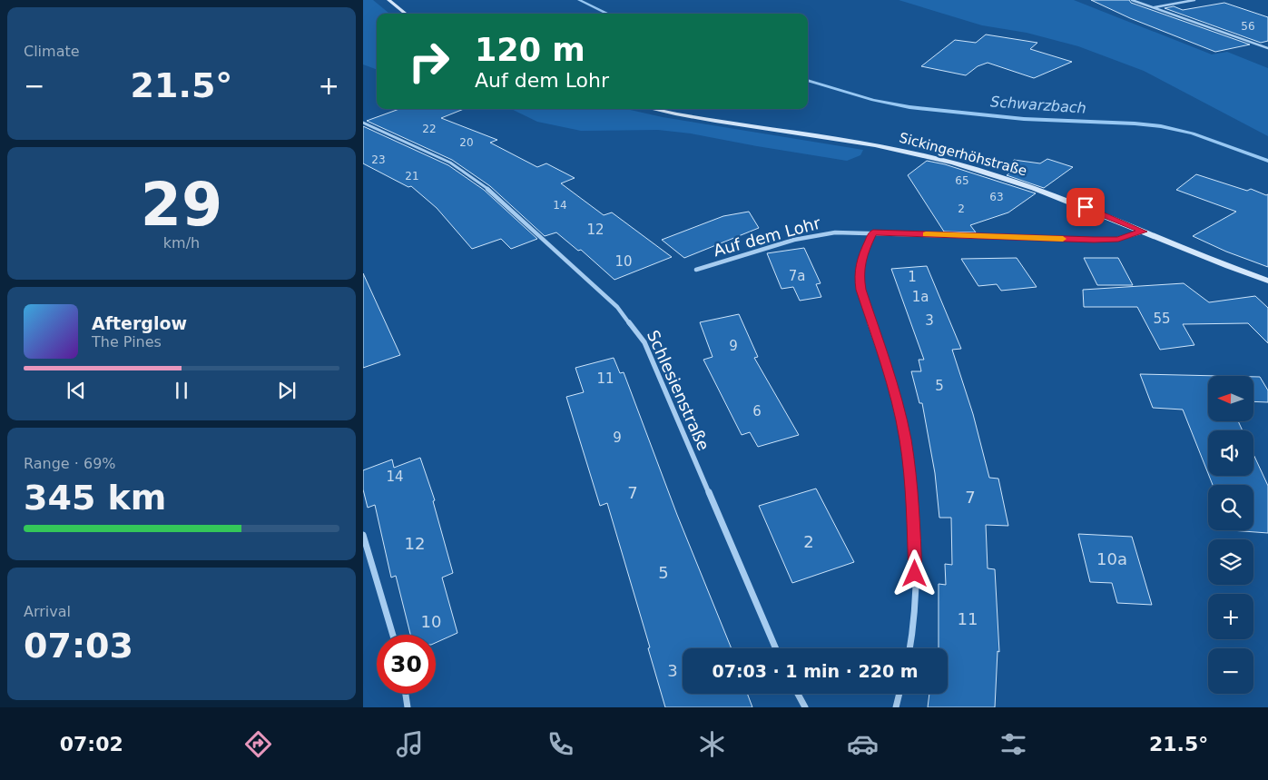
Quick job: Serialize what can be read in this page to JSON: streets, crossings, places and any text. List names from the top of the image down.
{
  "streets": {
    "main road": ["Sickingerhöhstraße"],
    "street": ["Auf dem Lohr", "Schlesienstraße"]
  },
  "crossings": [
    ["Sickingerhöhstraße", "Auf dem Lohr"]
  ],
  "water": ["Schwarzbach"],
  "house_numbers": [
    "56",
    "22",
    "20",
    "23",
    "21",
    "65",
    "63",
    "14",
    "2",
    "12",
    "10",
    "7a",
    "1",
    "1a",
    "55",
    "3",
    "9",
    "11",
    "5",
    "6",
    "9",
    "14",
    "7",
    "7",
    "2",
    "12",
    "10a",
    "5",
    "11",
    "10",
    "3"
  ],
  "north": "left",
  "page": {
    "tile": [
      "Climate",
      ["29", "km/h"],
      ["Range · 69%", "345 km"],
      ["Arrival", "07:03"]
    ],
    "turn": ["120 m", "Auf dem Lohr"],
    "heat": ["−", "21.5°", "+"],
    "song": ["Afterglow", "The Pines"],
    "map_buttons": ["+", "−"],
    "limit": "30",
    "trip": "07:03 · 1 min · 220 m",
    "tabs": ["07:02", "21.5°"]
  }
}
